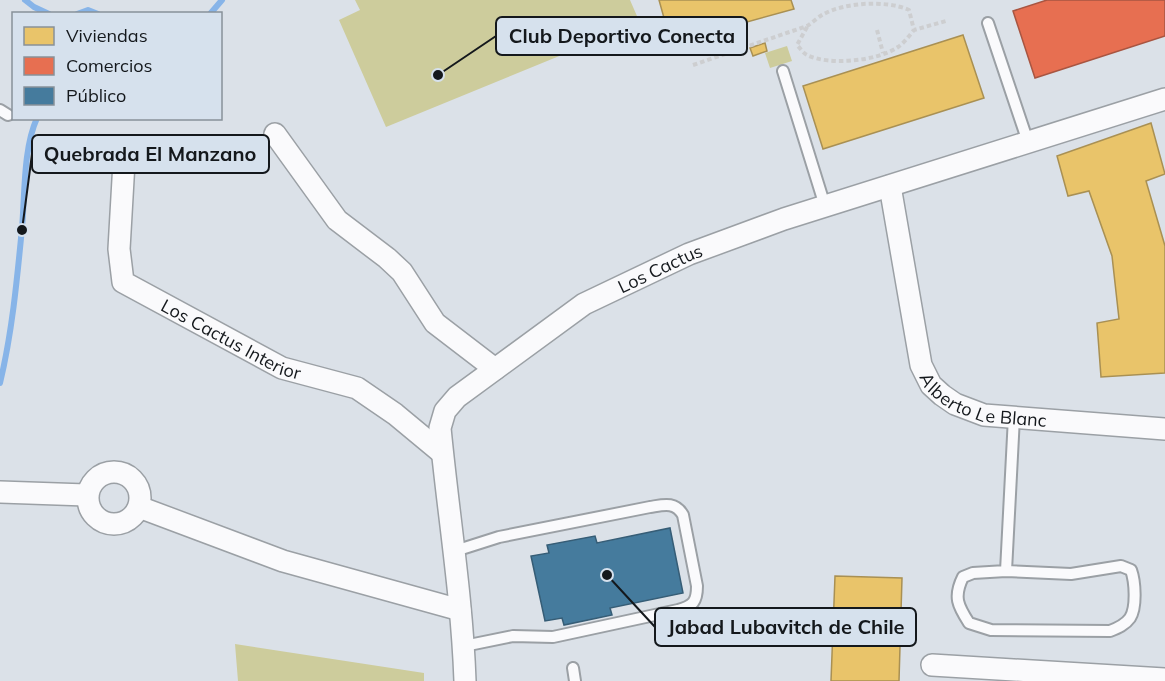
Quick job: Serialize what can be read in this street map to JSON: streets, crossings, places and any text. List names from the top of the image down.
{
  "streets": {
    "street": ["Los Cactus", "Los Cactus Interior", "Alberto Le Blanc"]
  },
  "crossings": [
    ["Los Cactus", "Los Cactus Interior"],
    ["Los Cactus", "Alberto Le Blanc"]
  ],
  "places": ["Club Deportivo Conecta", "Quebrada El Manzano", "Jabad Lubavitch de Chile"],
  "legend": ["Viviendas", "Comercios", "Público"]
}
